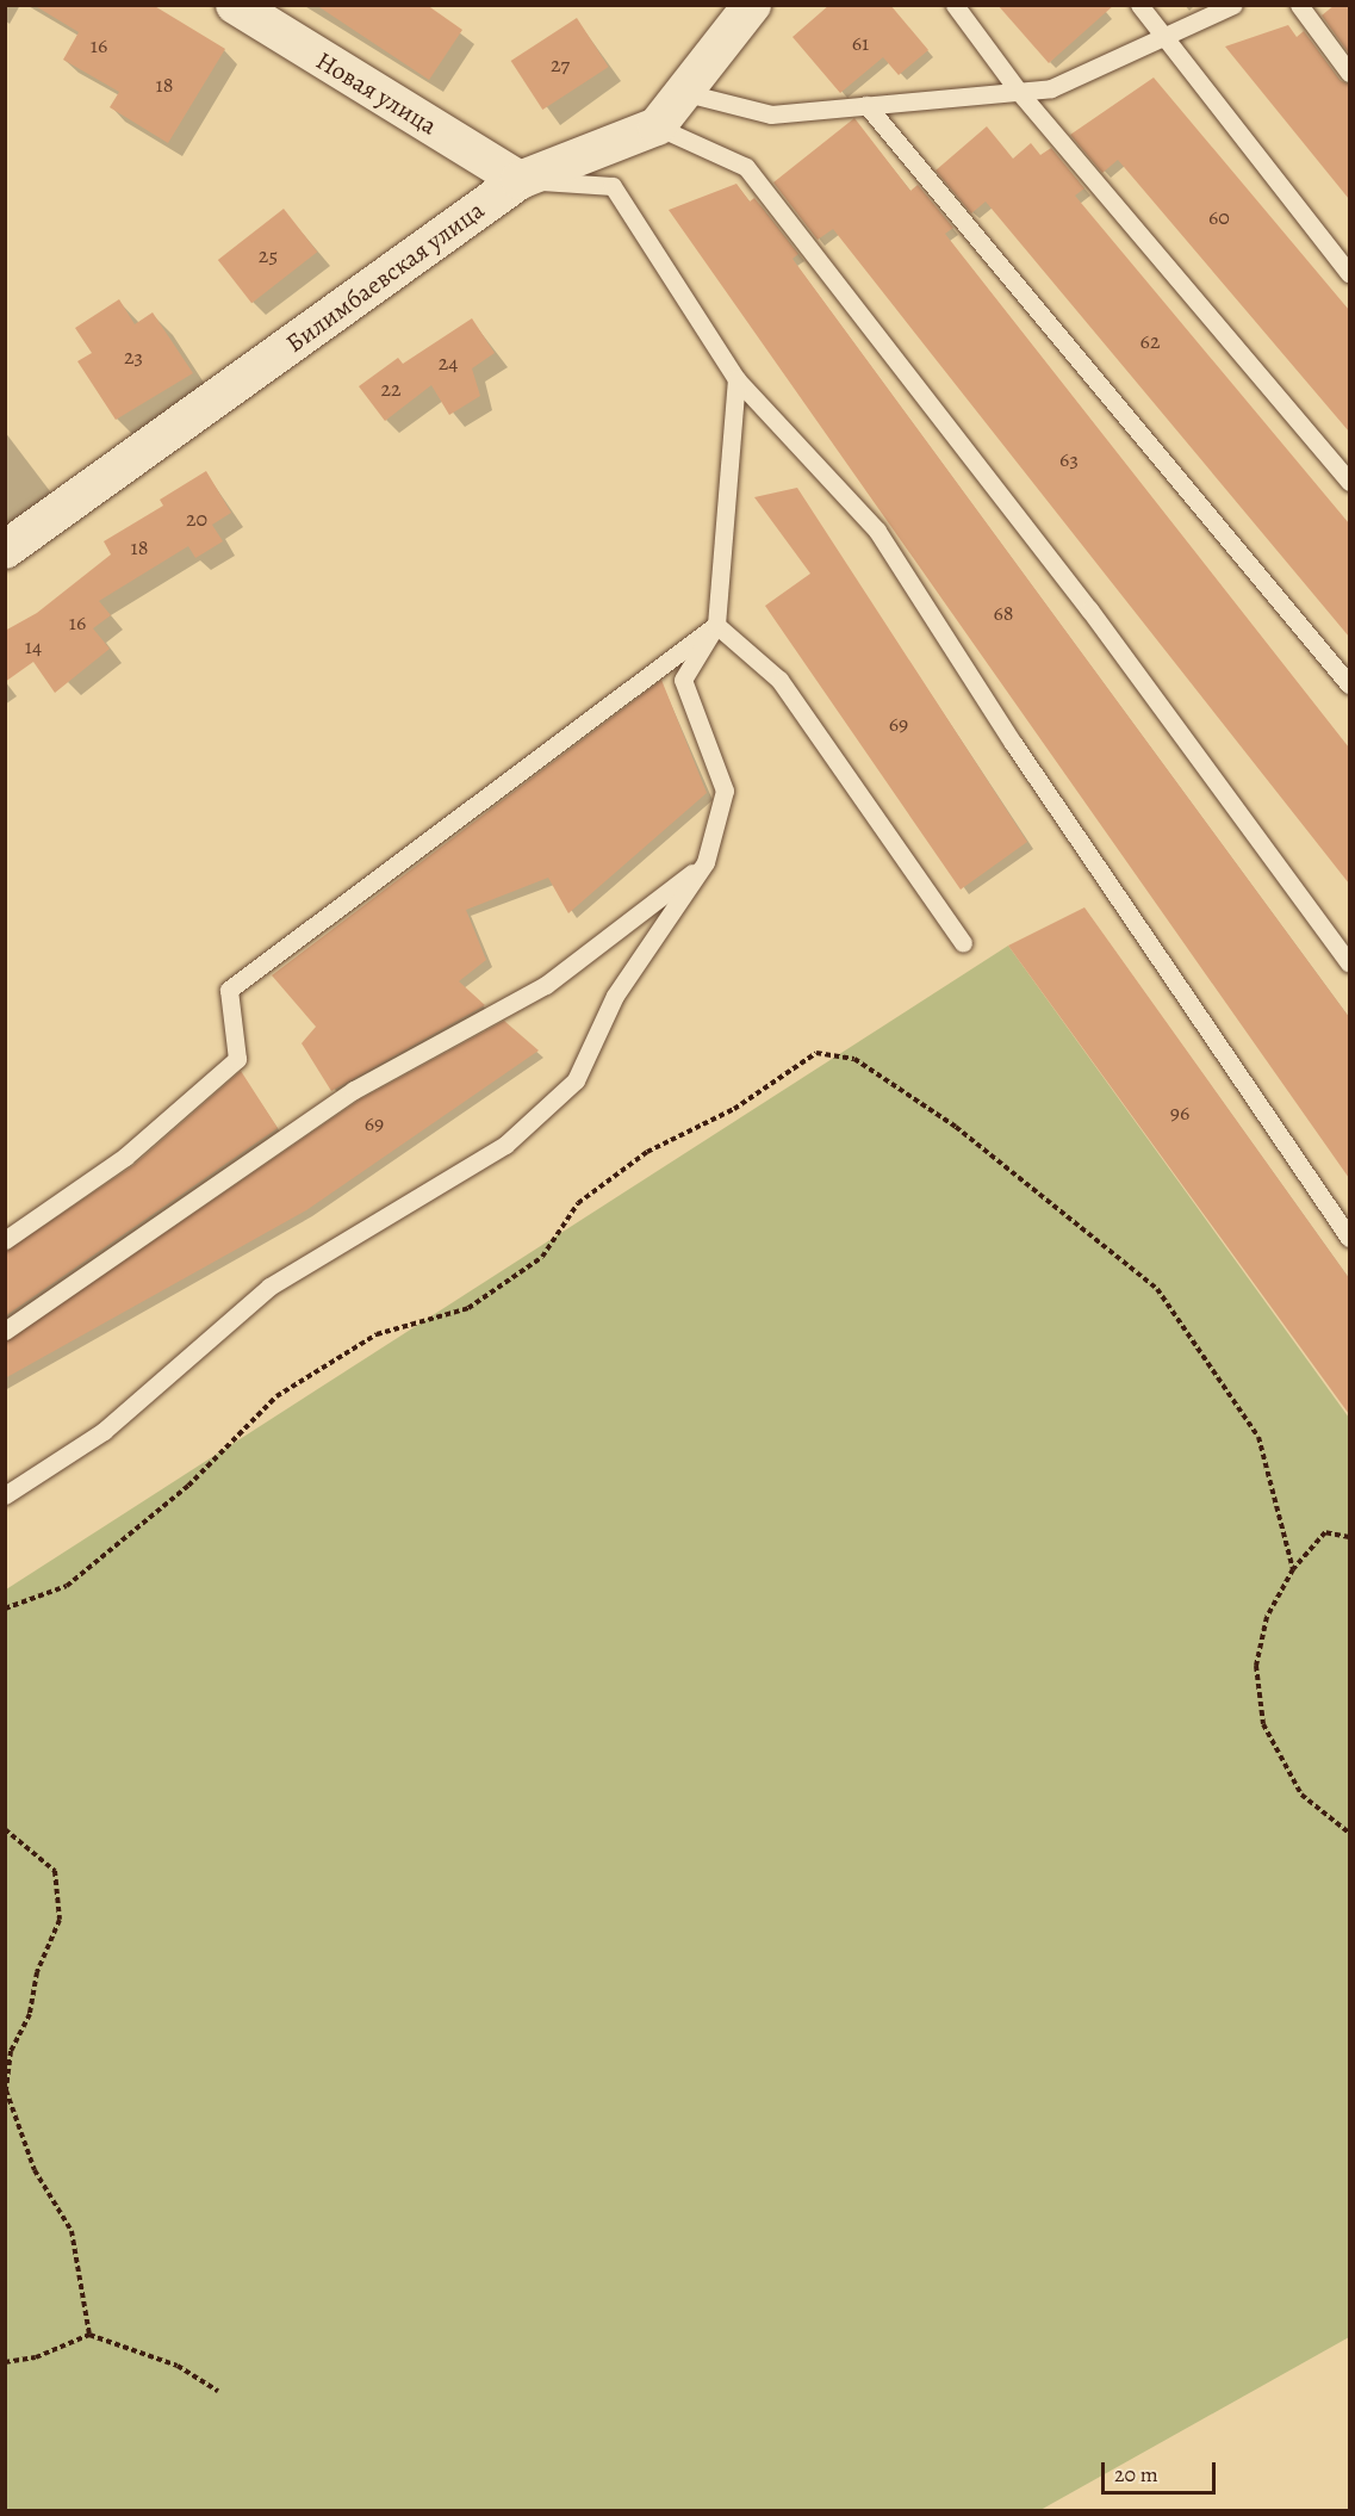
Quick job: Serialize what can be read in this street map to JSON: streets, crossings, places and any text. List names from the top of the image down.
{
  "streets": {
    "street": ["Новая улица", "Билимбаевская улица"]
  },
  "crossings": [
    ["Новая улица", "Билимбаевская улица"]
  ],
  "house_numbers": [
    "61",
    "16",
    "27",
    "18",
    "60",
    "25",
    "62",
    "23",
    "24",
    "22",
    "63",
    "20",
    "18",
    "68",
    "16",
    "14",
    "69",
    "96",
    "69"
  ],
  "scale_bar": "20 m"
}
